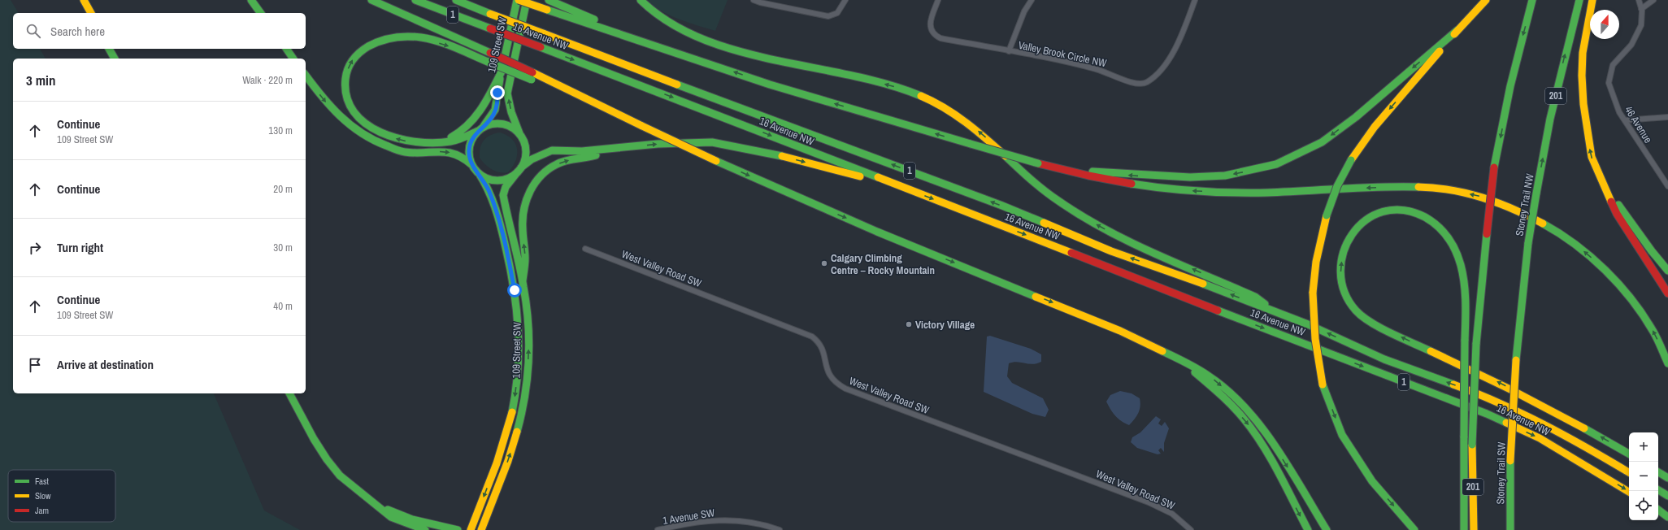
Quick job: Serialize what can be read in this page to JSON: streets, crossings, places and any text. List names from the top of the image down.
{
  "streets": {
    "main road": [
      "1",
      "16 Avenue NW",
      "109 Street SW",
      "201",
      "Stoney Trail NW",
      "Stoney Trail SW"
    ],
    "street": [
      "Valley Brook Circle NW",
      "46 Avenue",
      "West Valley Road SW",
      "1 Avenue SW"
    ]
  },
  "crossings": [
    ["Stoney Trail NW", "Stoney Trail SW"]
  ],
  "places": ["Calgary Climbing Centre – Rocky Mountain", "Victory Village"],
  "legend": ["Fast", "Slow", "Jam"],
  "north": "top",
  "page": {
    "search": "Search here",
    "heading": ["3 min", "Walk · 220 m"],
    "list": [
      ["Continue", "109 Street SW", "130 m"],
      ["Continue", "20 m"],
      ["Turn right", "30 m"],
      ["Continue", "109 Street SW", "40 m"],
      "Arrive at destination"
    ],
    "map_buttons": ["+", "−"]
  }
}
